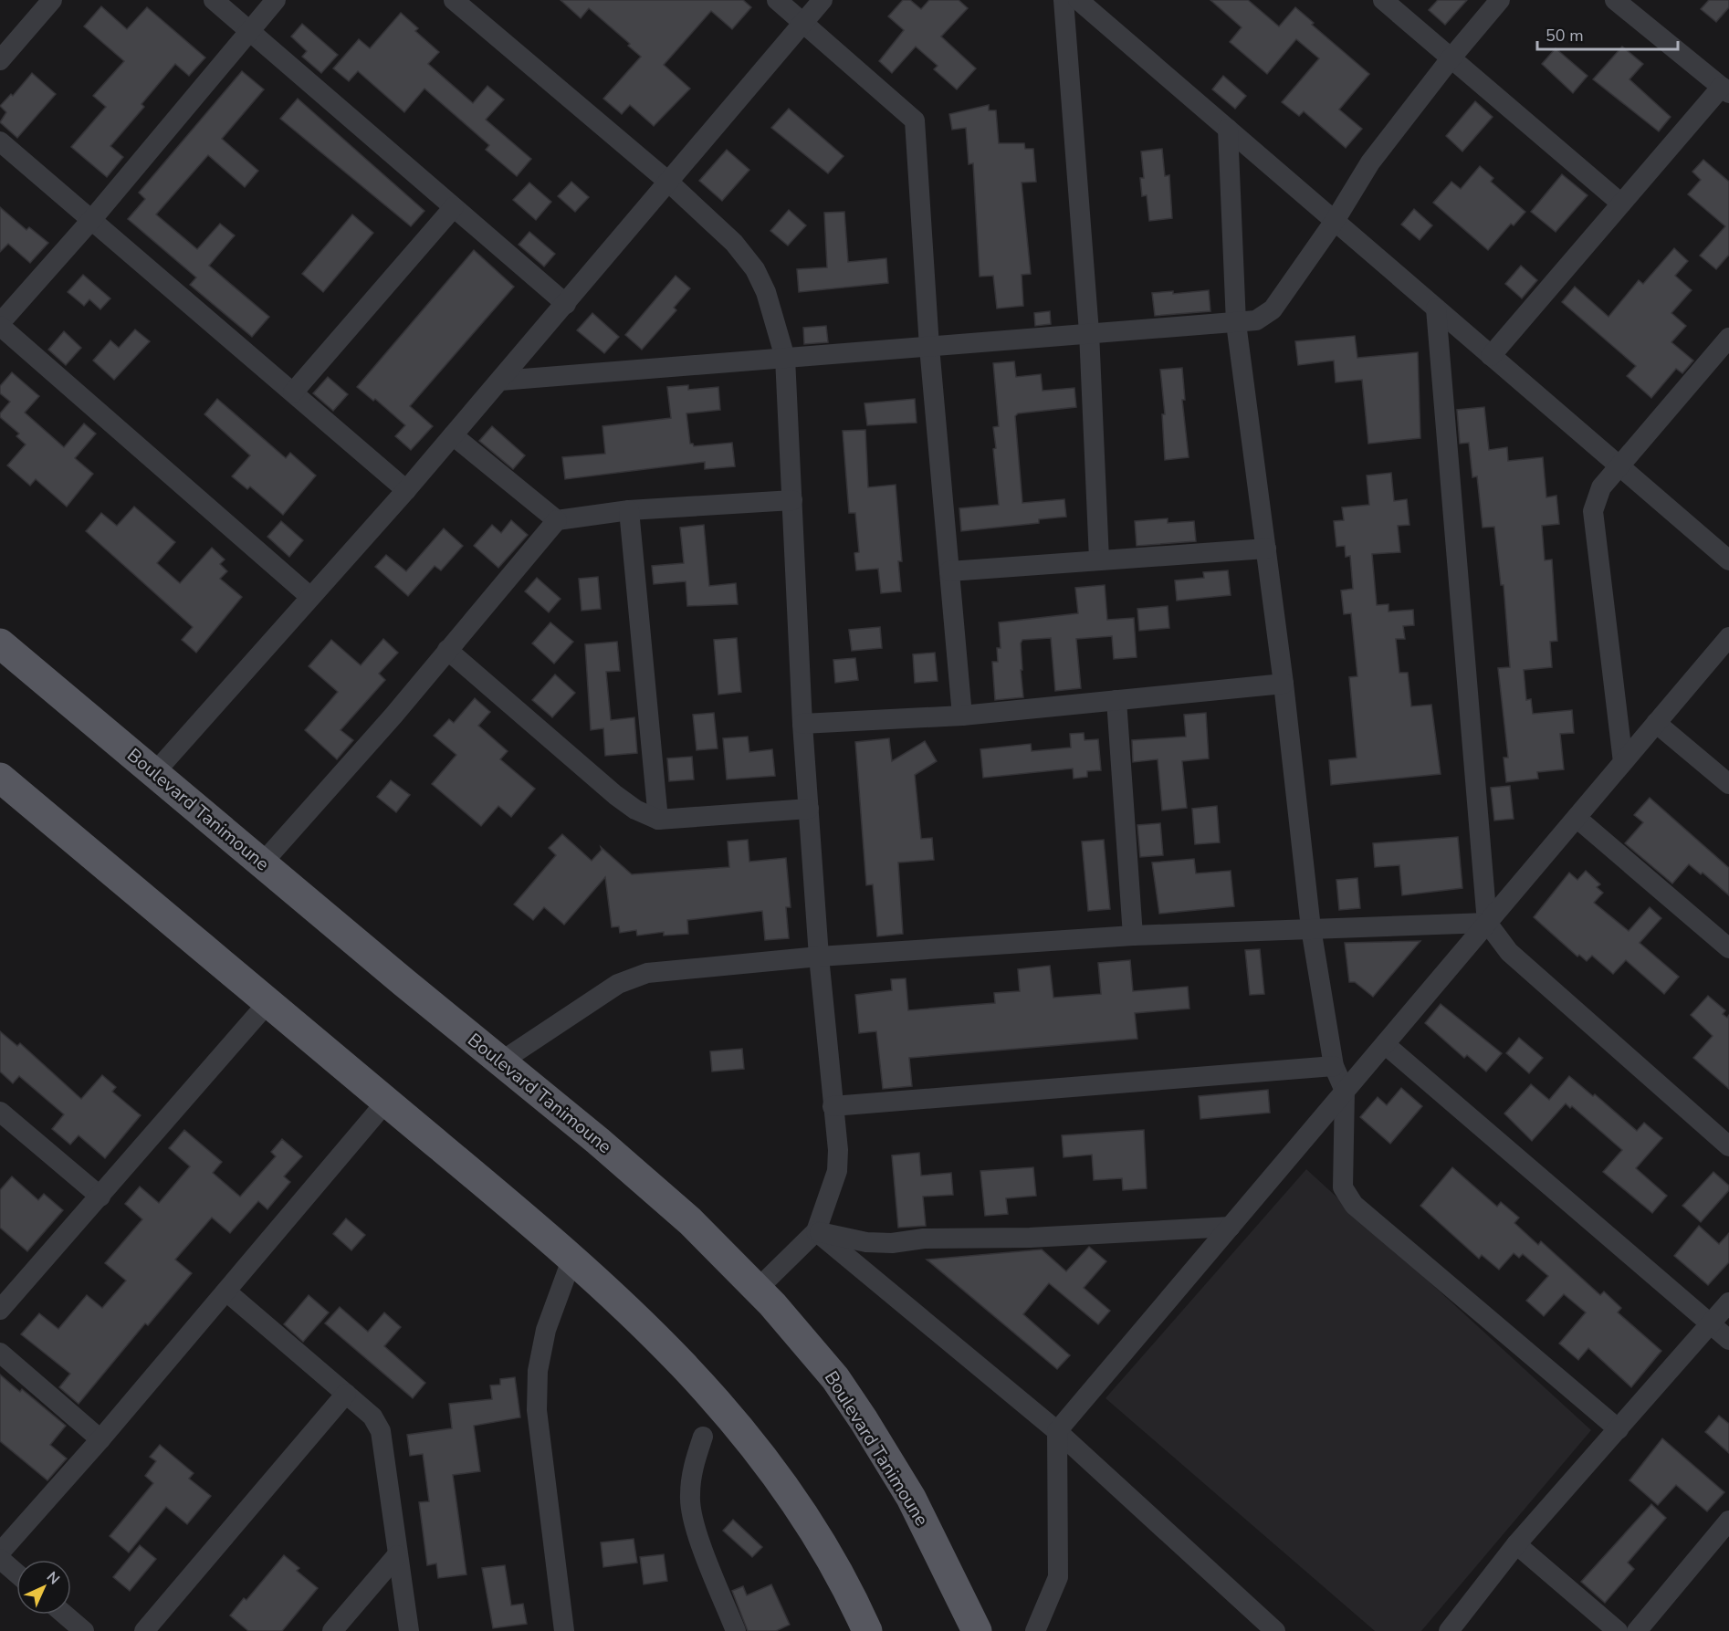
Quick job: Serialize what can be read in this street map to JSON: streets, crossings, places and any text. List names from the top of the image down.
{
  "streets": {
    "main road": ["Boulevard Tanimoune"]
  },
  "scale_bar": "50 m",
  "north": "top right"
}
